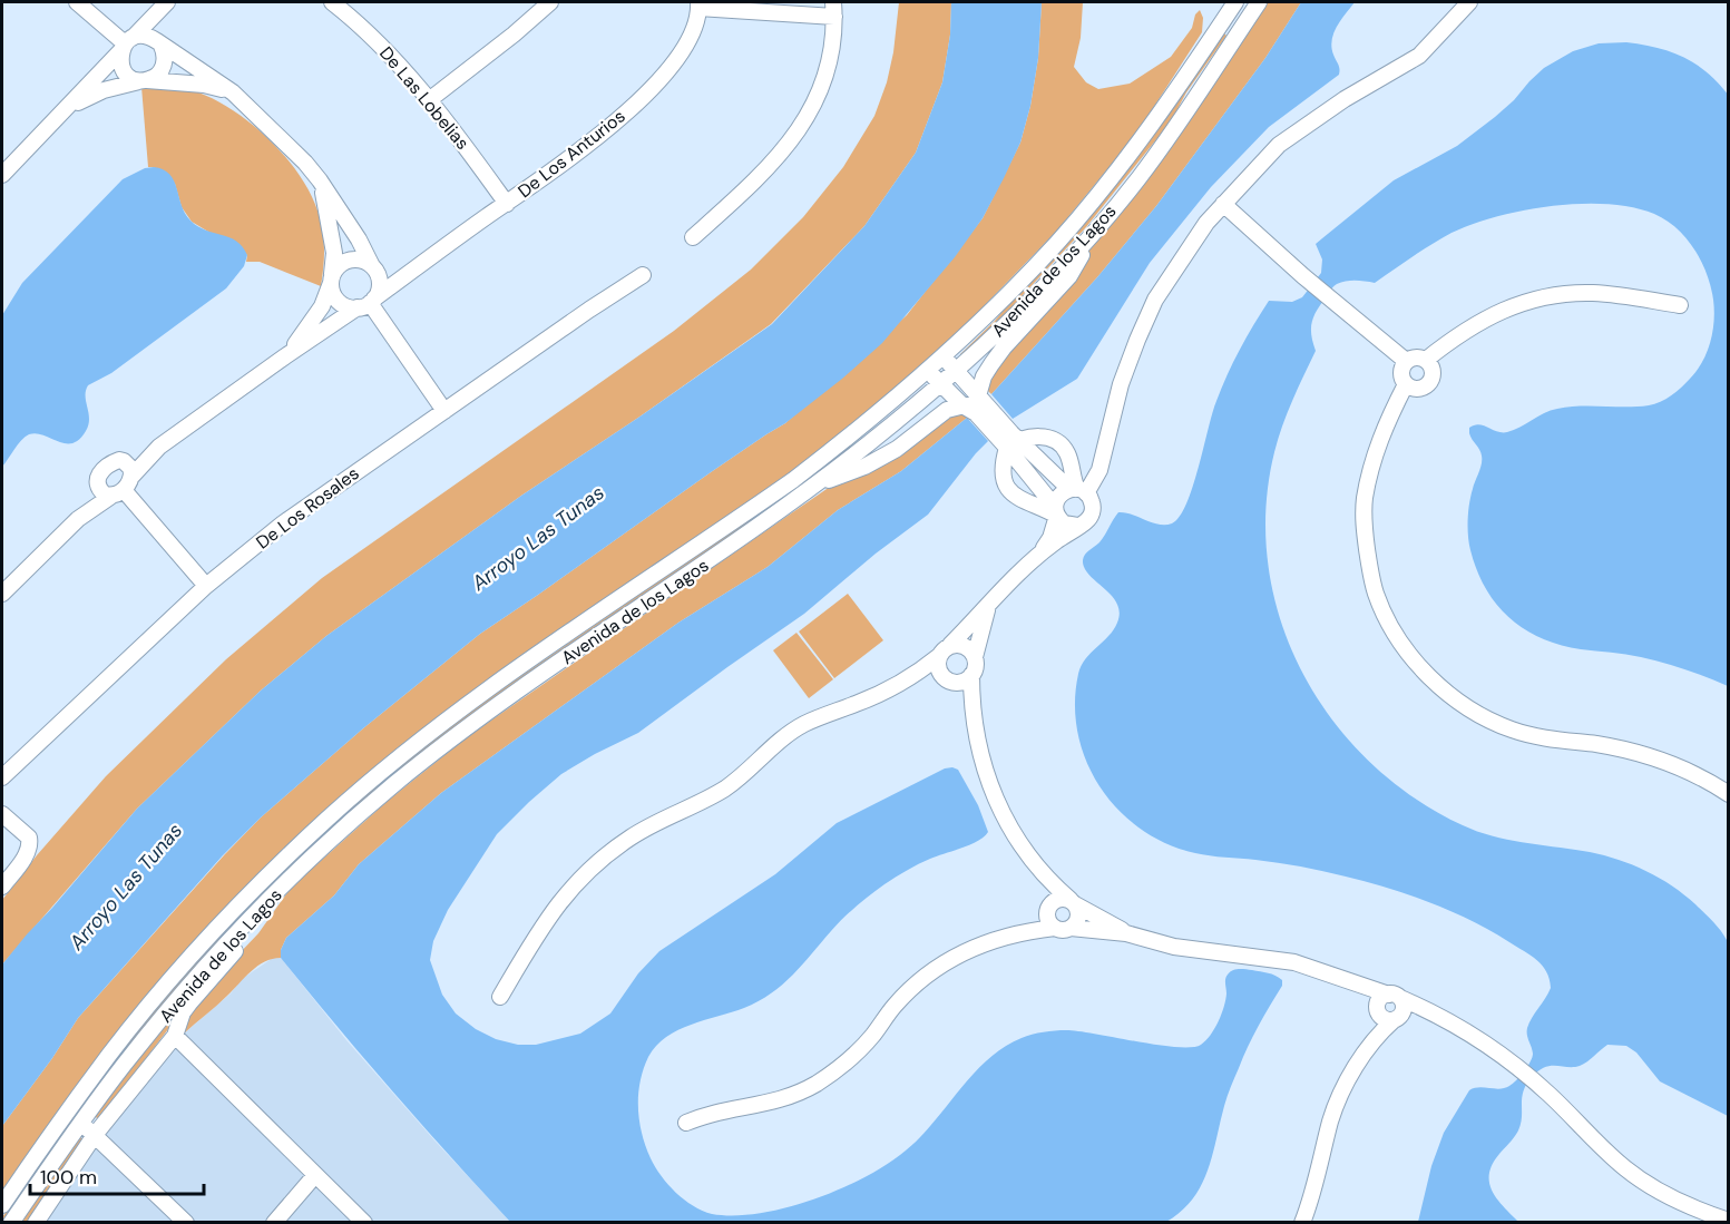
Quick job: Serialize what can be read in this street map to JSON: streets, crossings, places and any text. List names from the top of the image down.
{
  "streets": {
    "street": [
      "De Las Lobelias",
      "De Los Anturios",
      "Avenida de los Lagos",
      "De Los Rosales"
    ]
  },
  "crossings": [
    ["De Las Lobelias", "De Los Anturios"]
  ],
  "water": ["Arroyo Las Tunas"],
  "scale_bar": "100 m"
}
